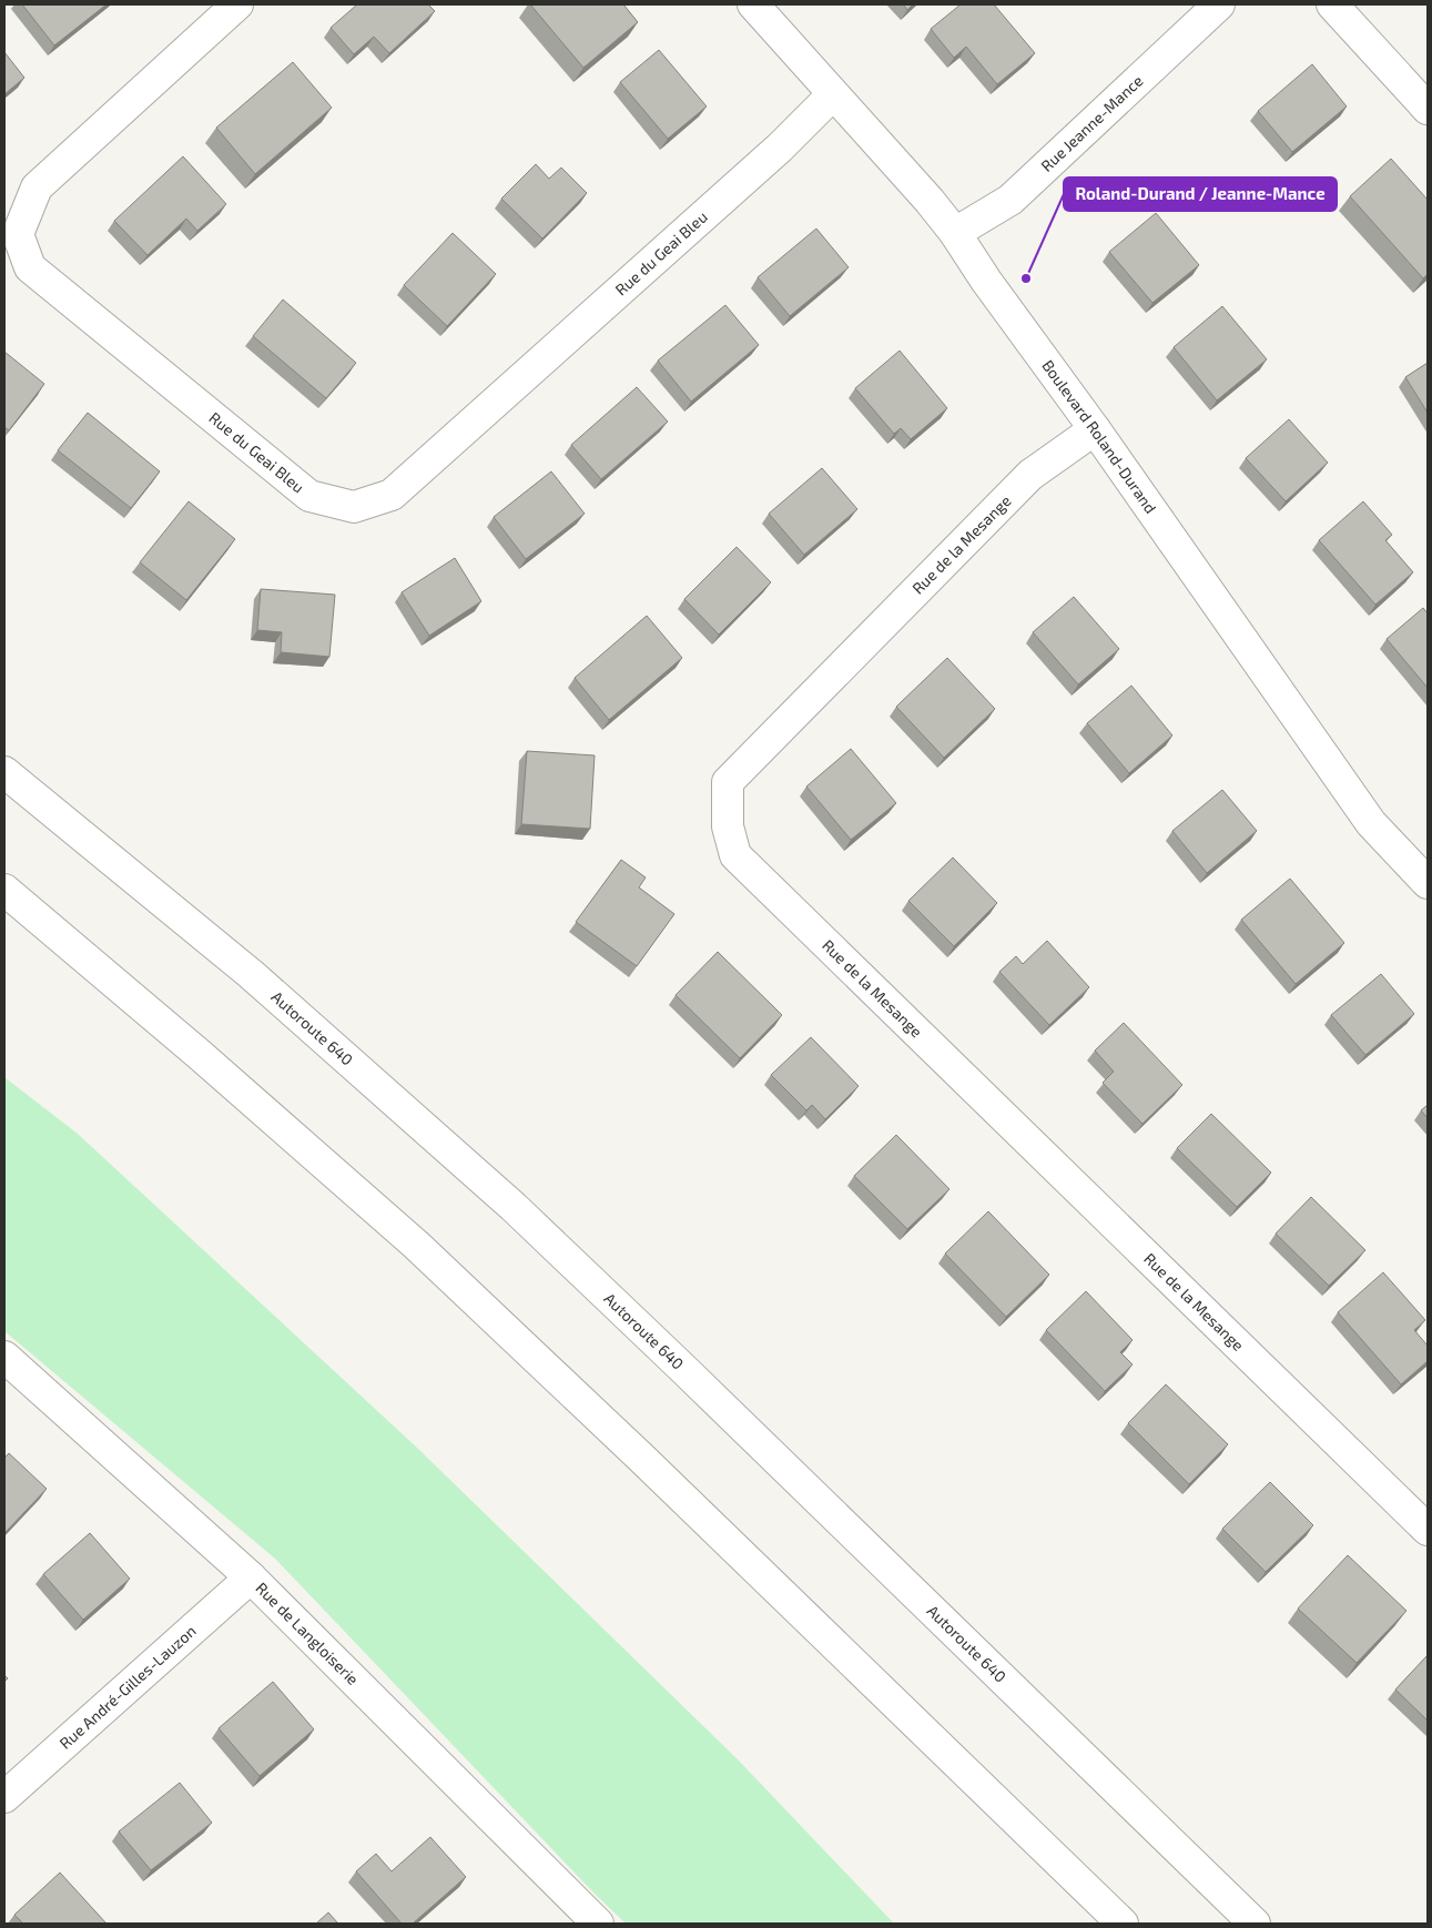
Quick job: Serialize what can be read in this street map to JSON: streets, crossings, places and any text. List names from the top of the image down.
{
  "streets": {
    "main road": [
      "Rue Jeanne-Mance",
      "Rue du Geai Bleu",
      "Boulevard Roland-Durand",
      "Rue de la Mesange",
      "Autoroute 640",
      "Rue de Langloiserie",
      "Rue André-Gilles-Lauzon"
    ]
  },
  "crossings": [
    ["Rue Jeanne-Mance", "Boulevard Roland-Durand"],
    ["Rue du Geai Bleu", "Boulevard Roland-Durand"],
    ["Boulevard Roland-Durand", "Rue de la Mesange"],
    ["Rue de Langloiserie", "Rue André-Gilles-Lauzon"]
  ],
  "places": ["Roland-Durand / Jeanne-Mance"]
}
